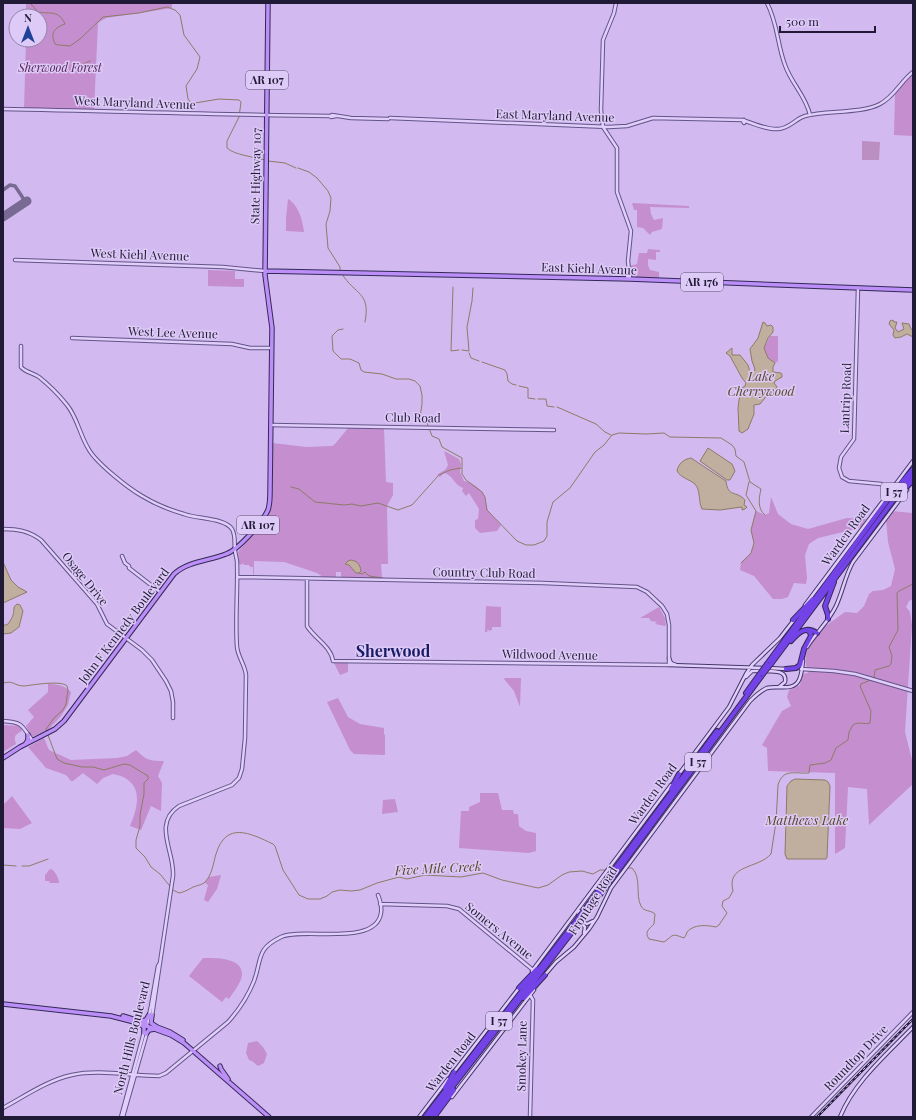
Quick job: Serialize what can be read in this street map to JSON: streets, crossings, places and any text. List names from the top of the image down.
{
  "streets": {
    "highway": ["I 57"],
    "main road": [
      "AR 107",
      "State Highway 107",
      "East Kiehl Avenue",
      "AR 176",
      "John F Kennedy Boulevard"
    ],
    "street": [
      "West Maryland Avenue",
      "East Maryland Avenue",
      "West Kiehl Avenue",
      "West Lee Avenue",
      "Lantrip Road",
      "Club Road",
      "Warden Road",
      "Country Club Road",
      "Osage Drive",
      "Wildwood Avenue",
      "Frontage Road",
      "Somers Avenue",
      "North Hills Boulevard",
      "Smokey Lane",
      "Roundtop Drive"
    ]
  },
  "crossings": [
    ["West Maryland Avenue", "East Maryland Avenue"],
    ["West Maryland Avenue", "State Highway 107"],
    ["East Maryland Avenue", "State Highway 107"],
    ["State Highway 107", "West Kiehl Avenue"],
    ["State Highway 107", "East Kiehl Avenue"],
    ["State Highway 107", "West Lee Avenue"],
    ["State Highway 107", "John F Kennedy Boulevard"],
    ["West Kiehl Avenue", "East Kiehl Avenue"],
    ["East Kiehl Avenue", "Lantrip Road"],
    ["West Lee Avenue", "John F Kennedy Boulevard"],
    ["Lantrip Road", "Warden Road"],
    ["Club Road", "John F Kennedy Boulevard"],
    ["I 57", "Wildwood Avenue"],
    ["Warden Road", "Wildwood Avenue"],
    ["Warden Road", "Somers Avenue"],
    ["Country Club Road", "Wildwood Avenue"],
    ["Country Club Road", "North Hills Boulevard"],
    ["Osage Drive", "John F Kennedy Boulevard"],
    ["John F Kennedy Boulevard", "North Hills Boulevard"],
    ["Wildwood Avenue", "Frontage Road"],
    ["Frontage Road", "Smokey Lane"]
  ],
  "districts": ["Sherwood"],
  "water": ["Lake Cherrywood", "Matthews Lake", "Five Mile Creek"],
  "parks": ["Sherwood Forest"],
  "scale_bar": "500 m",
  "north": "top"
}
